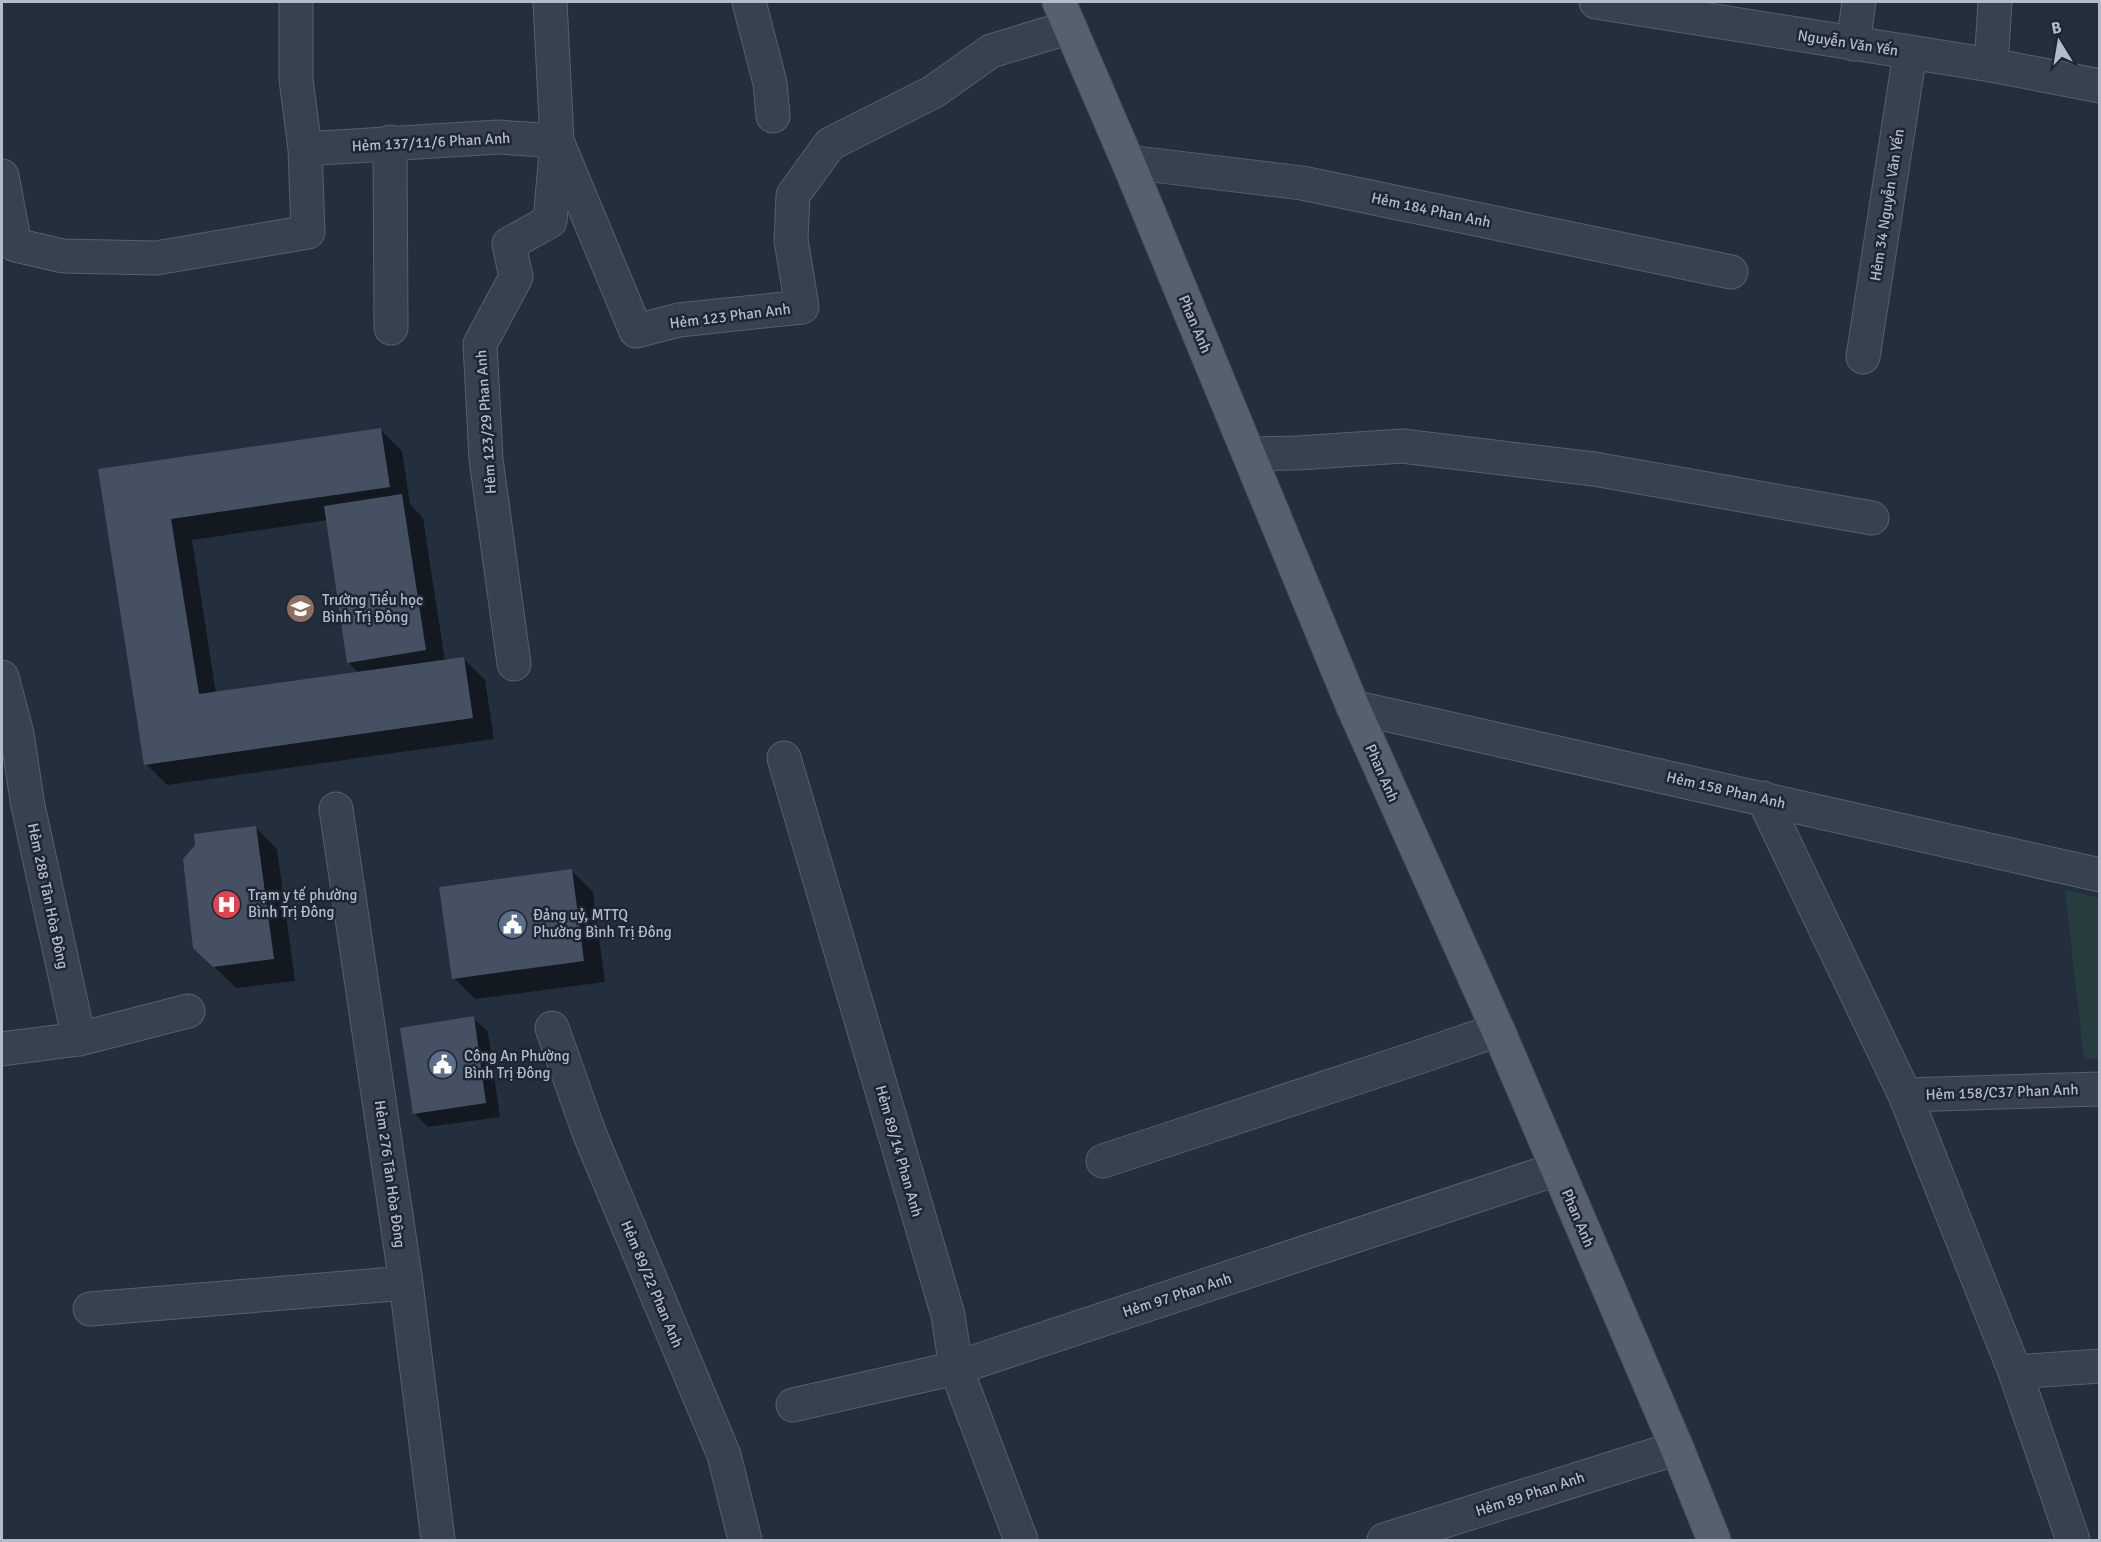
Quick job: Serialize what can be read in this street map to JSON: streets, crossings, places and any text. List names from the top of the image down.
{
  "streets": {
    "main road": ["Phan Anh"],
    "street": [
      "Nguyễn Văn Yến",
      "Hẻm 137/11/6 Phan Anh",
      "Hẻm 34 Nguyễn Văn Yến",
      "Hẻm 184 Phan Anh",
      "Hẻm 123 Phan Anh",
      "Hẻm 123/29 Phan Anh",
      "Hẻm 158 Phan Anh",
      "Hẻm 288 Tân Hòa Đông",
      "Hẻm 158/C37 Phan Anh",
      "Hẻm 89/14 Phan Anh",
      "Hẻm 276 Tân Hòa Đông",
      "Hẻm 89/22 Phan Anh",
      "Hẻm 97 Phan Anh",
      "Hẻm 89 Phan Anh"
    ]
  },
  "crossings": [
    ["Nguyễn Văn Yến", "Hẻm 34 Nguyễn Văn Yến"],
    ["Hẻm 137/11/6 Phan Anh", "Hẻm 123 Phan Anh"],
    ["Hẻm 137/11/6 Phan Anh", "Hẻm 123/29 Phan Anh"],
    ["Hẻm 184 Phan Anh", "Phan Anh"],
    ["Hẻm 123 Phan Anh", "Phan Anh"],
    ["Hẻm 123 Phan Anh", "Hẻm 123/29 Phan Anh"],
    ["Phan Anh", "Hẻm 158 Phan Anh"],
    ["Phan Anh", "Hẻm 97 Phan Anh"],
    ["Phan Anh", "Hẻm 89 Phan Anh"],
    ["Hẻm 89/14 Phan Anh", "Hẻm 97 Phan Anh"]
  ],
  "places": {
    "school or university": ["Trường Tiểu học Bình Trị Đông"],
    "hospital": ["Trạm y tế phường Bình Trị Đông"],
    "public building": ["Đảng uỷ, MTTQ Phường Bình Trị Đông", "Công An Phường Bình Trị Đông"]
  },
  "north": "top"
}
